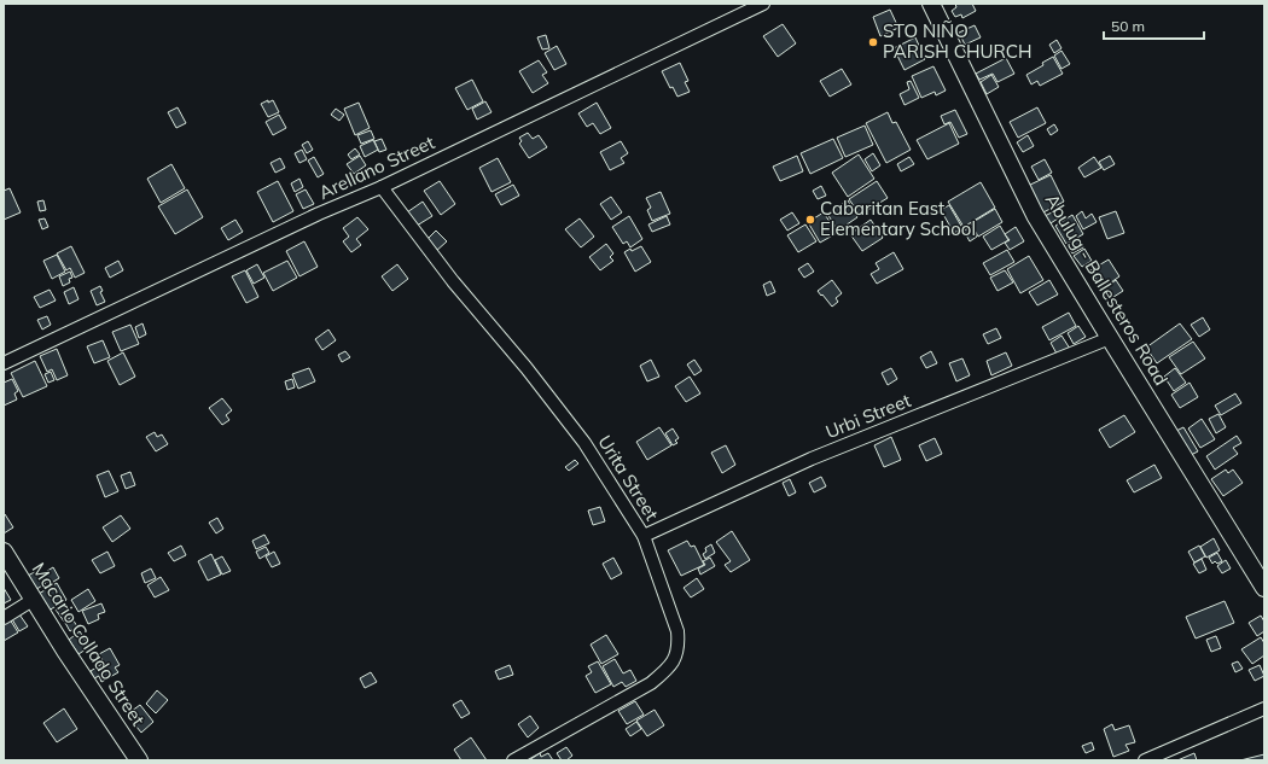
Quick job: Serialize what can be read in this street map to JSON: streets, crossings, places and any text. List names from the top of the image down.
{
  "streets": {
    "main road": ["Abulug - Ballesteros Road", "Macario Collado Street"],
    "street": ["Arellano Street", "Urbi Street", "Urita Street"]
  },
  "crossings": [
    ["Arellano Street", "Urita Street"],
    ["Abulug - Ballesteros Road", "Urbi Street"],
    ["Urbi Street", "Urita Street"]
  ],
  "places": ["STO NIÑO PARISH CHURCH", "Cabaritan East Elementary School"],
  "scale_bar": "50 m"
}
